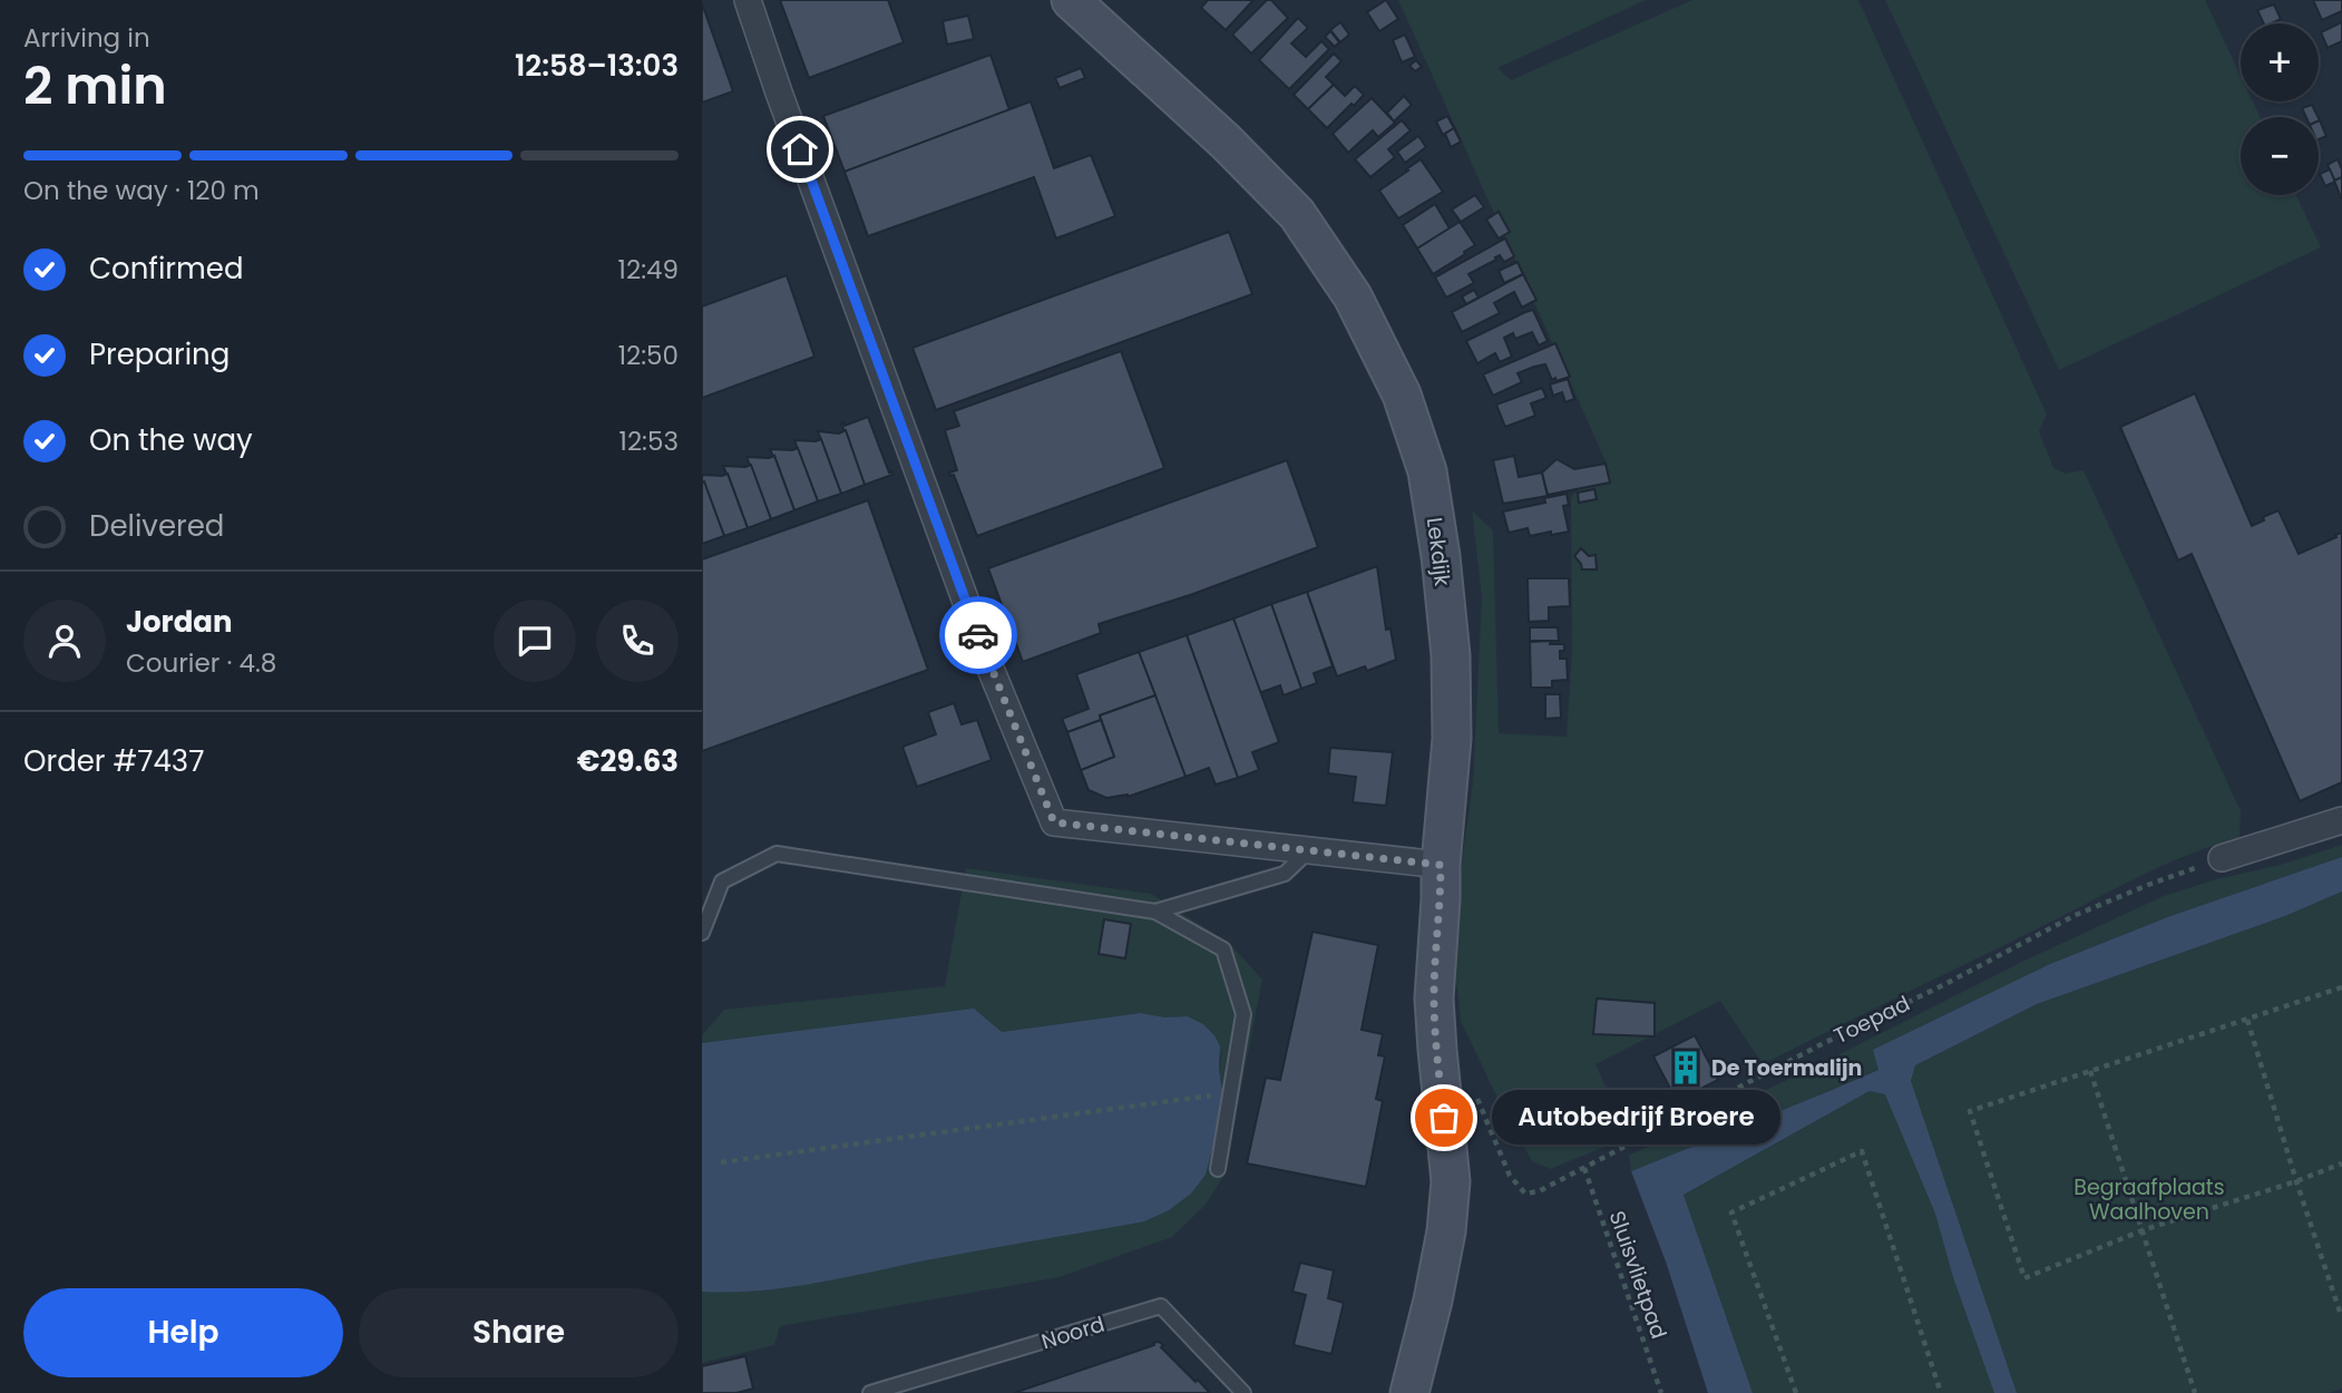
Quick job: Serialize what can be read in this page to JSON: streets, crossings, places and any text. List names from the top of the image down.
{
  "streets": {
    "street": ["Lekdijk"],
    "lane": ["Noord"],
    "path": ["Toepad", "Sluisvlietpad"]
  },
  "crossings": [
    ["Toepad", "Sluisvlietpad"]
  ],
  "parks": ["Begraafplaats Waalhoven"],
  "places": {
    "building": ["De Toermalijn"],
    "other": ["Autobedrijf Broere"]
  },
  "page": {
    "heading": ["2 min", "Arriving in", "12:58–13:03"],
    "panel": [
      "Jordan",
      "Courier · 4.8",
      "Order #7437",
      "€29.63"
    ],
    "map_buttons": ["+", "−"],
    "bar": "On the way · 120 m",
    "list": [
      ["Confirmed", "12:49"],
      ["Preparing", "12:50"],
      ["On the way", "12:53"],
      "Delivered"
    ],
    "bubble": "Autobedrijf Broere",
    "buttons": ["Help", "Share"]
  }
}
